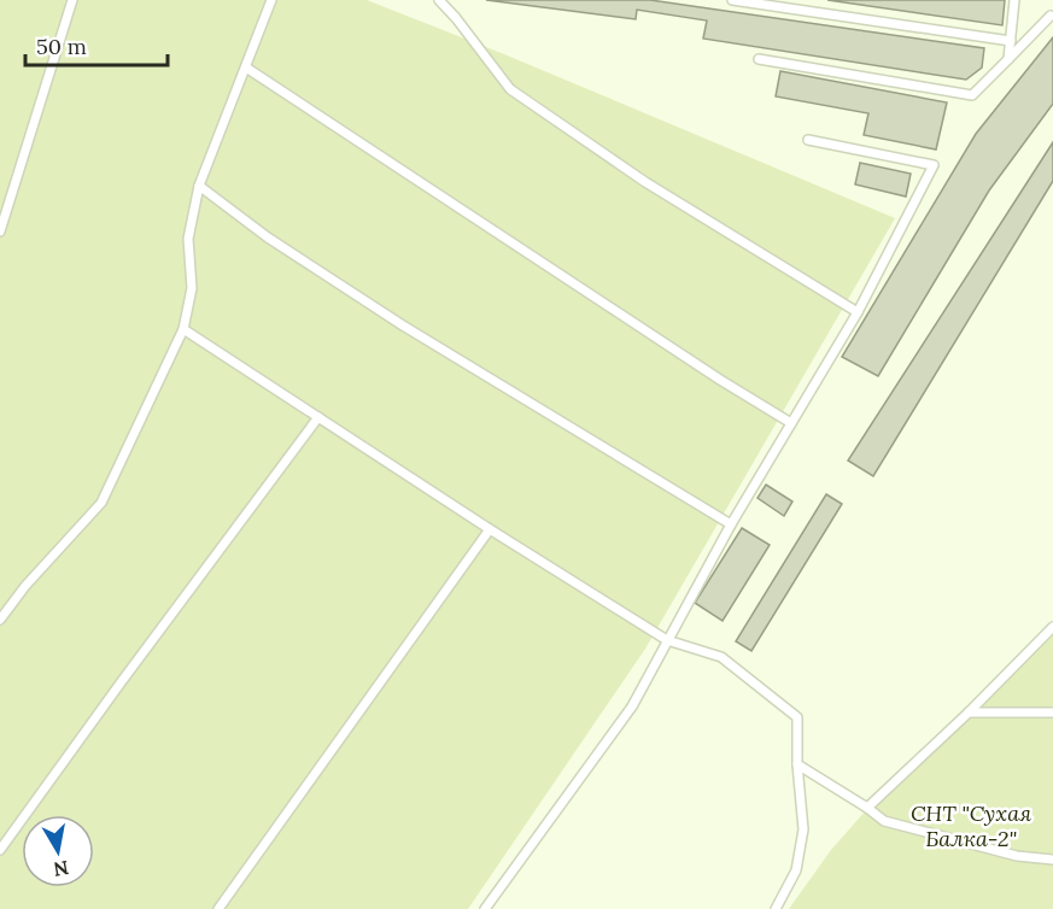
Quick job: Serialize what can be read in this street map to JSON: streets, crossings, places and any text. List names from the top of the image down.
{
  "parks": ["СНТ \"Сухая Балка-2\""],
  "scale_bar": "50 m",
  "north": "bottom"
}
